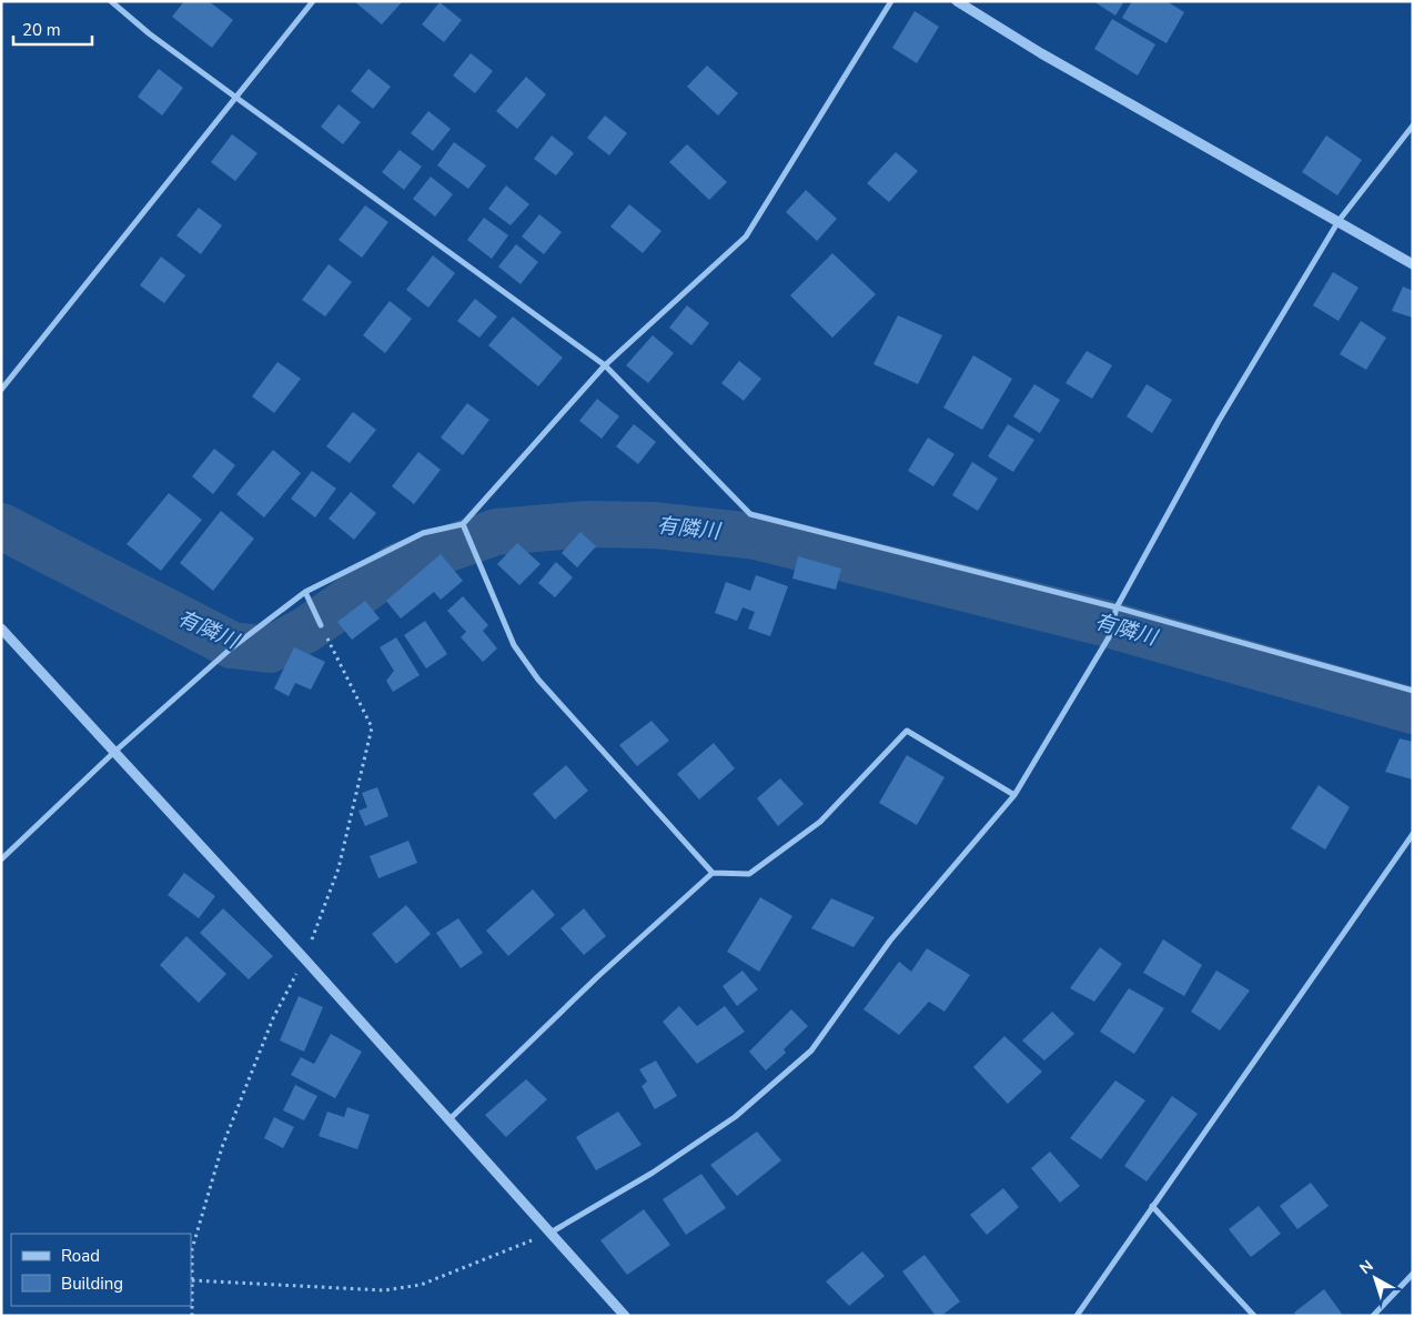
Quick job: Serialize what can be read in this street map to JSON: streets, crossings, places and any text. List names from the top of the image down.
{
  "water": ["有隣川"],
  "legend": ["Road", "Building"],
  "scale_bar": "20 m",
  "north": "top left"
}
